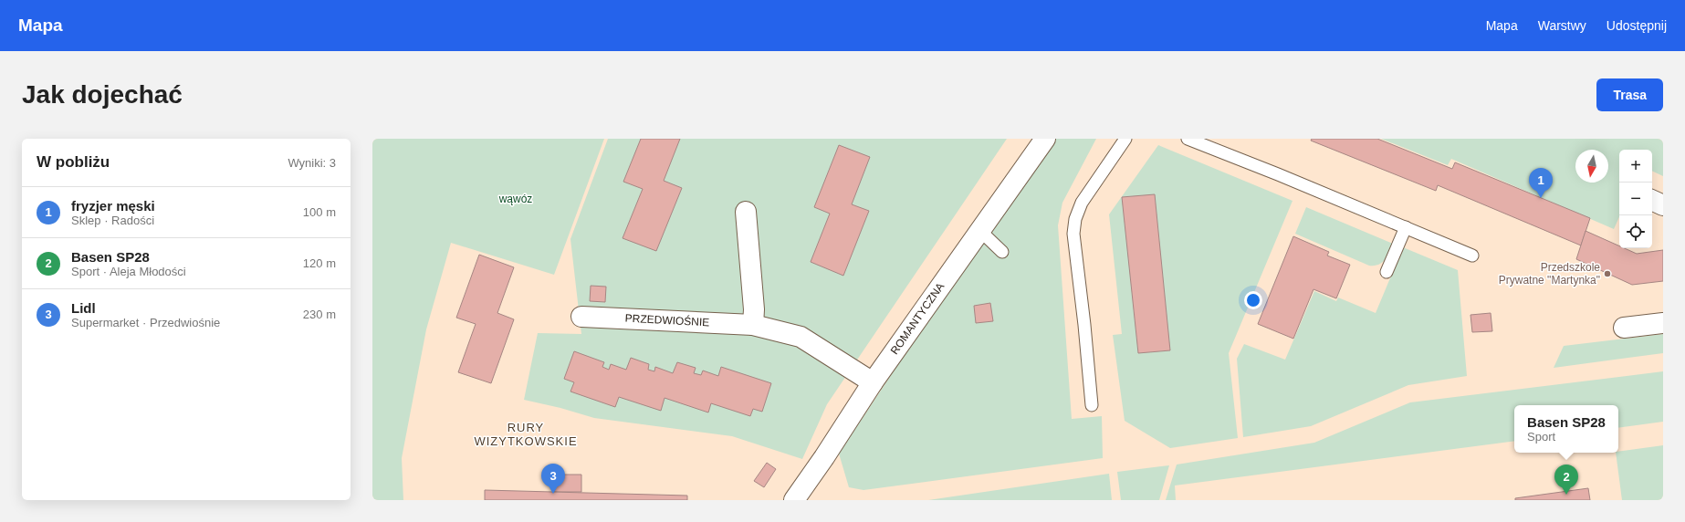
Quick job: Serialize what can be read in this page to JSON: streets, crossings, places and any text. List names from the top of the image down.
{
  "streets": {
    "street": ["ROMANTYCZNA", "PRZEDWIOŚNIE"]
  },
  "crossings": [
    ["ROMANTYCZNA", "PRZEDWIOŚNIE"]
  ],
  "districts": ["RURY WIZYTKOWSKIE"],
  "parks": ["wąwóz"],
  "places": ["Przedszkole Prywatne \"Martynka\""],
  "north": "bottom",
  "page": {
    "header": "Mapa",
    "nav": ["Mapa", "Warstwy", "Udostępnij"],
    "buttons": "Trasa",
    "title": "Jak dojechać",
    "heading": ["W pobliżu", "Wyniki: 3"],
    "map_buttons": ["+", "−"],
    "pins": ["1", "3", "2"],
    "list": [
      {
        "mark": "1",
        "name": "fryzjer męski",
        "note": "Sklep · Radości",
        "value": "100 m"
      },
      {
        "mark": "2",
        "name": "Basen SP28",
        "note": "Sport · Aleja Młodości",
        "value": "120 m"
      },
      {
        "mark": "3",
        "name": "Lidl",
        "note": "Supermarket · Przedwiośnie",
        "value": "230 m"
      }
    ],
    "popup": ["Basen SP28", "Sport"]
  }
}
